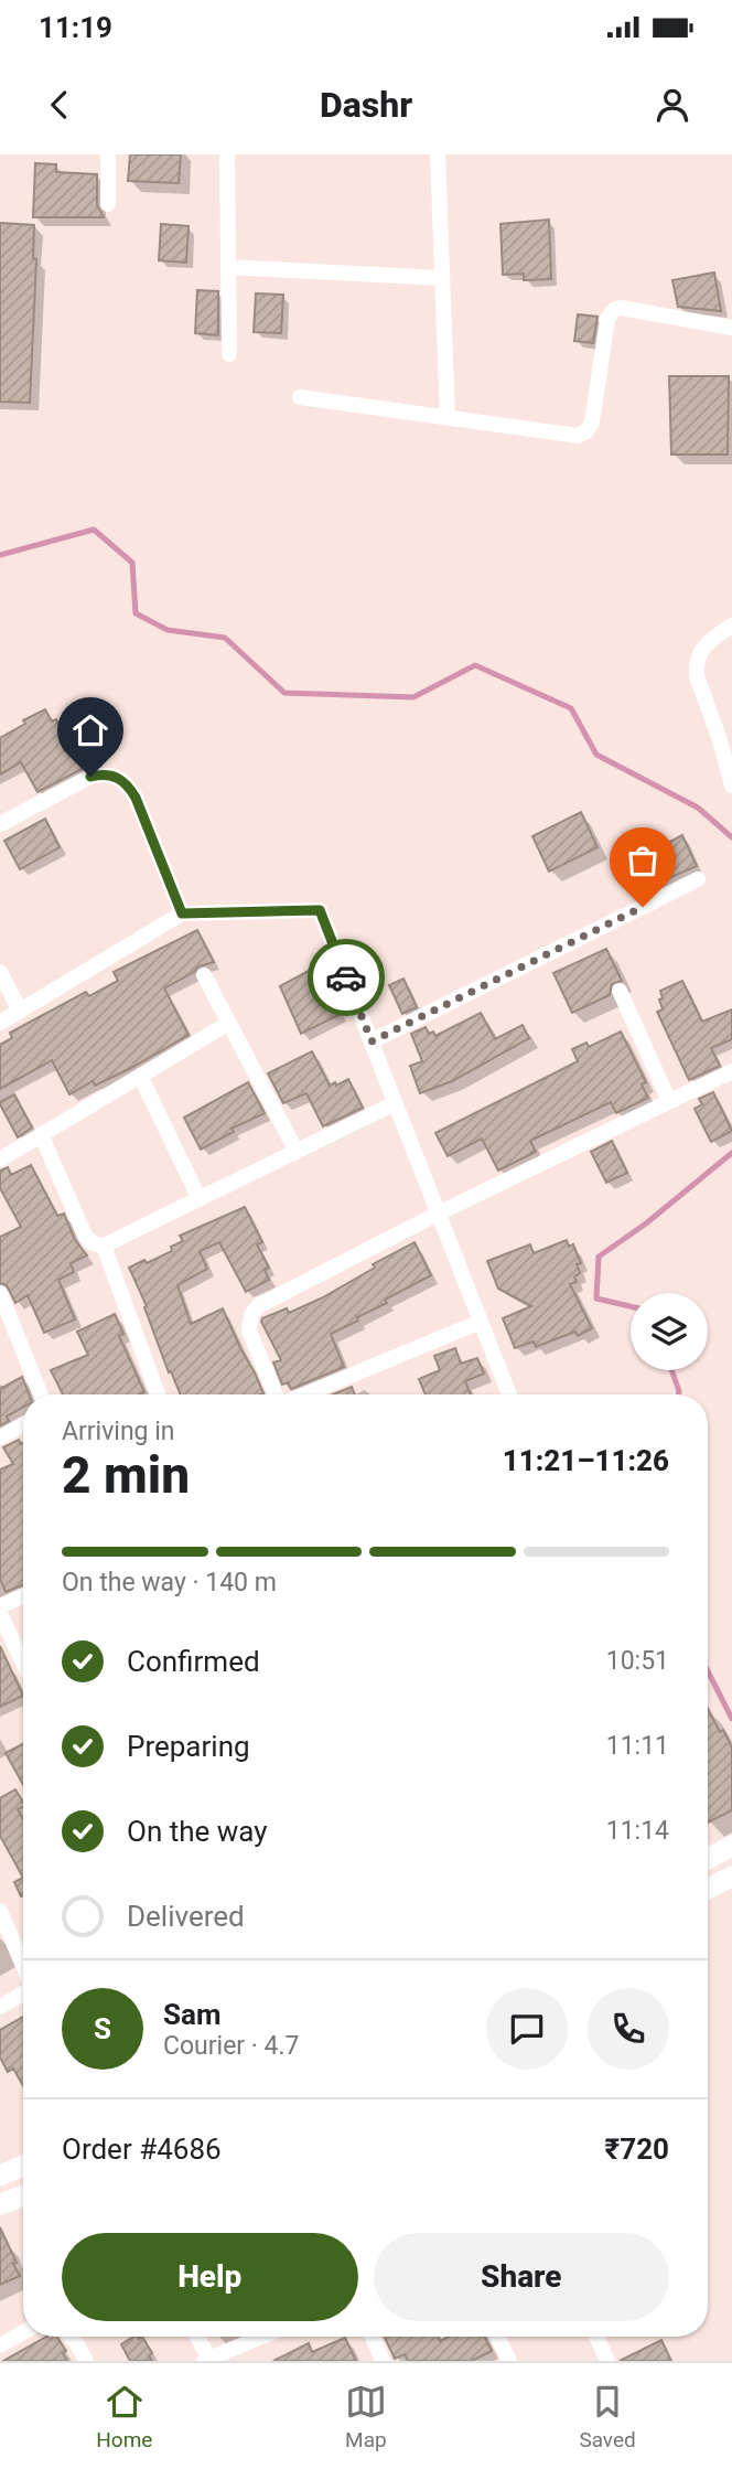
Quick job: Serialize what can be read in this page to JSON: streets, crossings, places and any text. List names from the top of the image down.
{
  "page": {
    "status": "11:19",
    "header": "Dashr",
    "heading": ["2 min", "Arriving in", "11:21–11:26"],
    "panel": [
      "Sam",
      "Courier · 4.7",
      "Order #4686",
      "₹720"
    ],
    "bar": "On the way · 140 m",
    "list": [
      ["Confirmed", "10:51"],
      ["Preparing", "11:11"],
      ["On the way", "11:14"],
      "Delivered"
    ],
    "round": "S",
    "buttons": ["Help", "Share"],
    "tabs": ["Home", "Map", "Saved"]
  }
}
